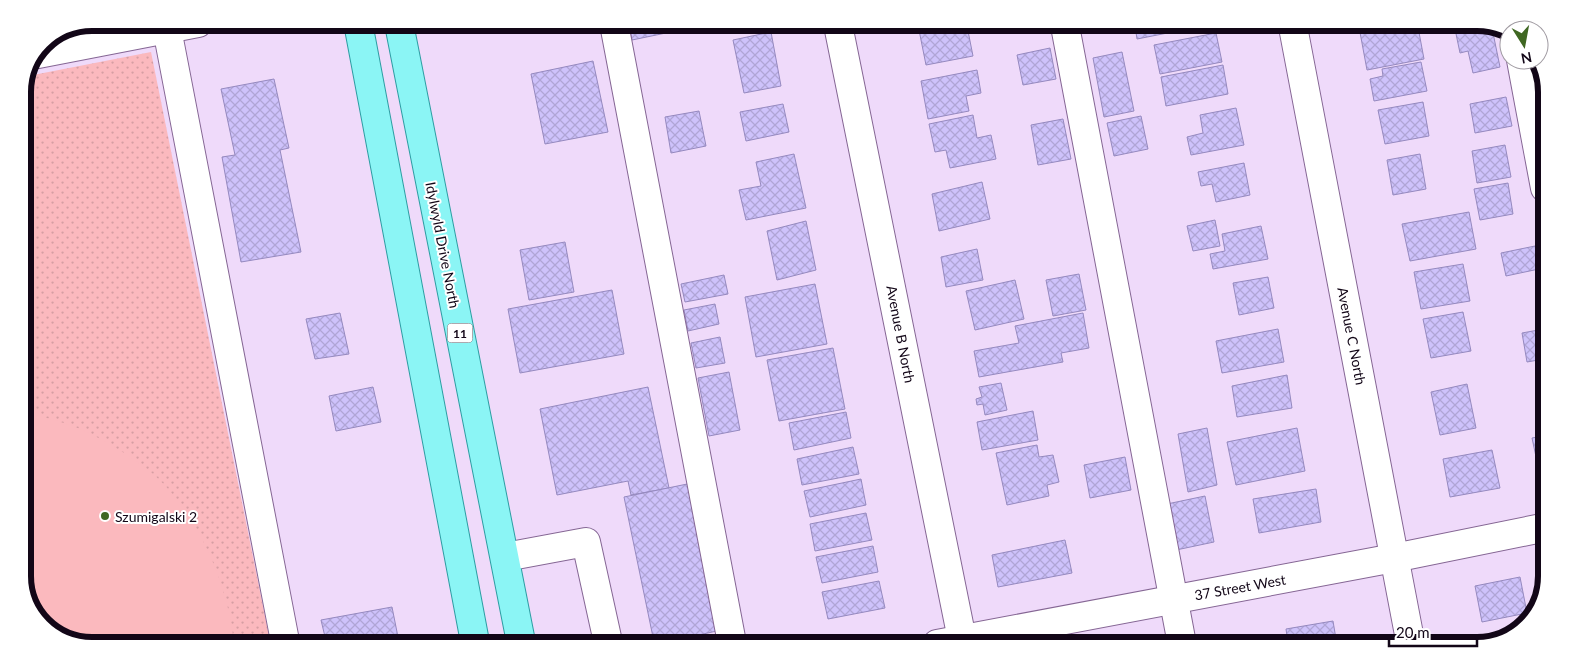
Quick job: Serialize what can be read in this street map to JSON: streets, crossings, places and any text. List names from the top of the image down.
{
  "streets": {
    "main road": ["Idylwyld Drive North", "11"],
    "street": ["Avenue B North", "Avenue C North", "37 Street West"]
  },
  "crossings": [
    ["Avenue C North", "37 Street West"]
  ],
  "places": ["Szumigalski 2"],
  "scale_bar": "20 m",
  "north": "bottom"
}
